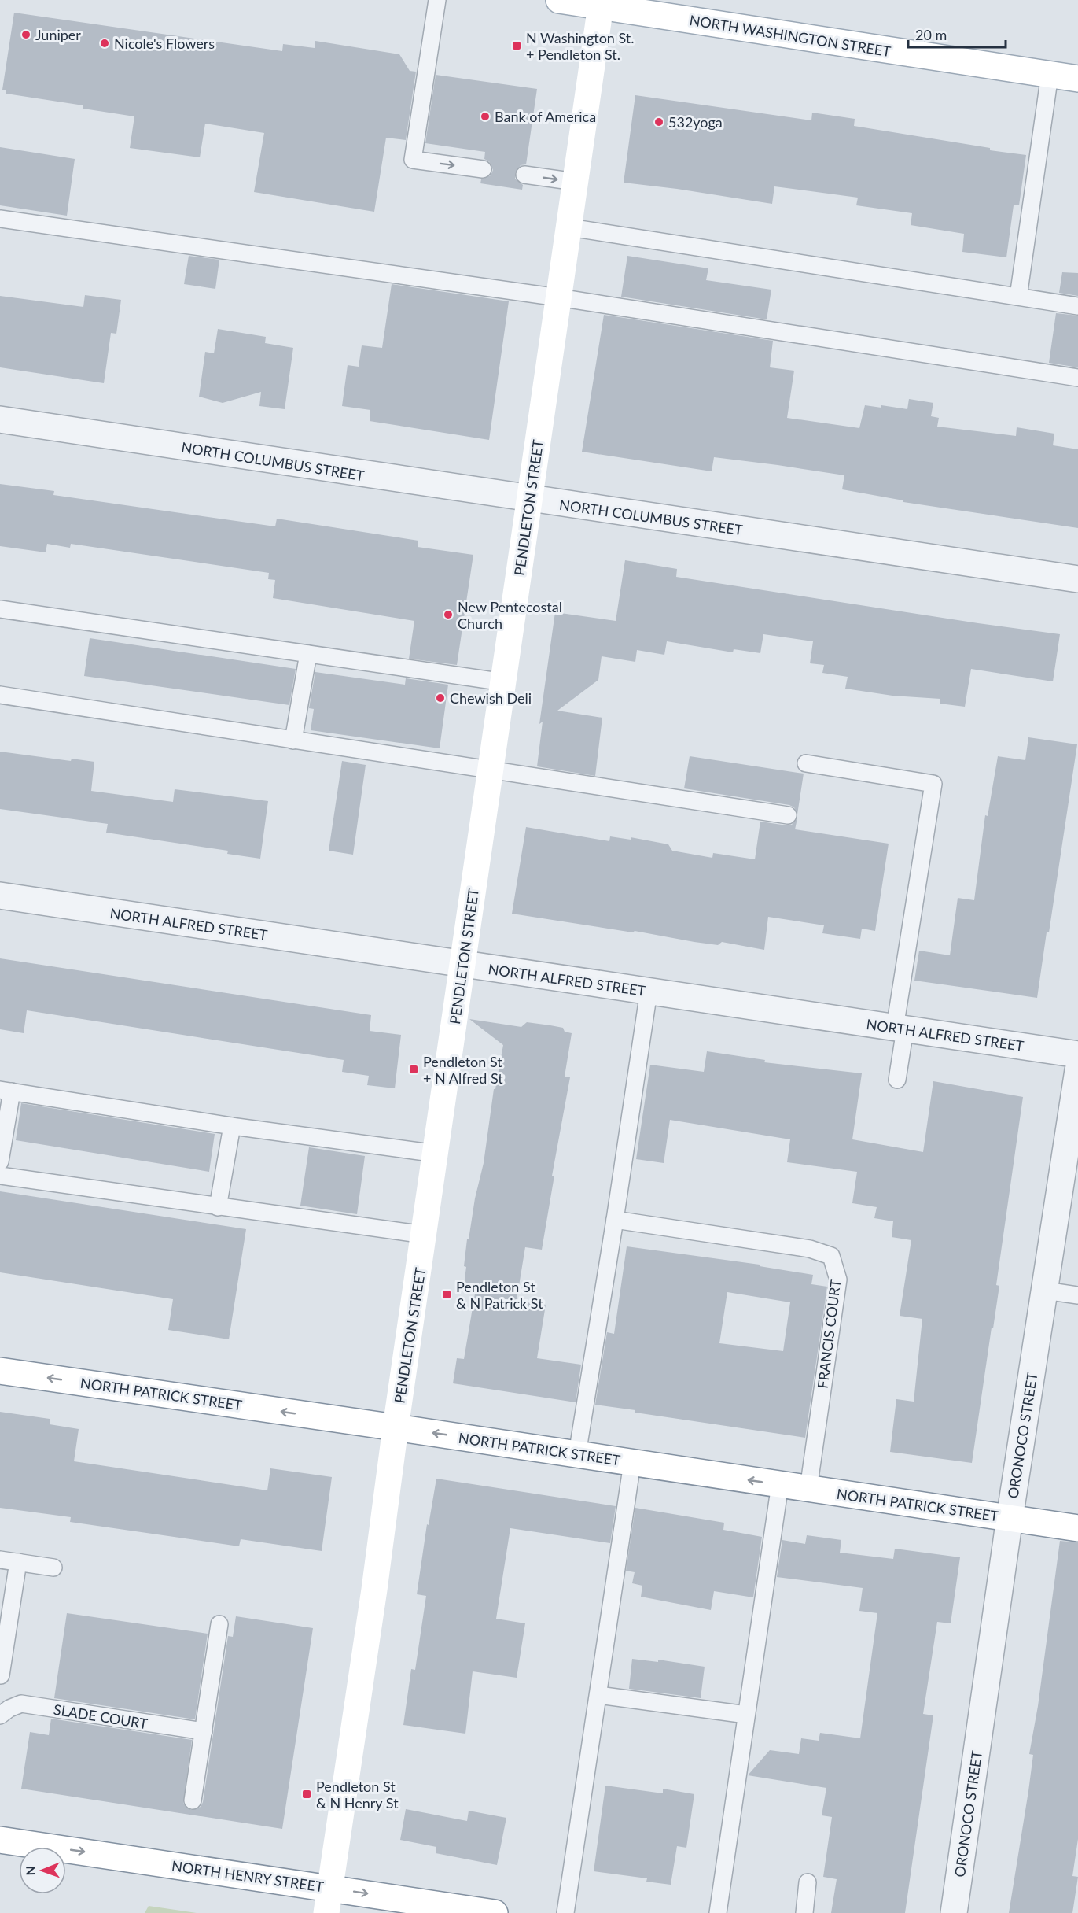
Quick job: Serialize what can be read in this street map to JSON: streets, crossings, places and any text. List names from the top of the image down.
{
  "streets": {
    "main road": [
      "NORTH WASHINGTON STREET",
      "PENDLETON STREET",
      "NORTH PATRICK STREET",
      "NORTH HENRY STREET"
    ],
    "street": ["NORTH COLUMBUS STREET", "NORTH ALFRED STREET", "ORONOCO STREET"],
    "lane": ["FRANCIS COURT", "SLADE COURT"]
  },
  "crossings": [
    ["NORTH WASHINGTON STREET", "PENDLETON STREET"],
    ["NORTH COLUMBUS STREET", "PENDLETON STREET"],
    ["PENDLETON STREET", "NORTH ALFRED STREET"],
    ["PENDLETON STREET", "NORTH PATRICK STREET"],
    ["PENDLETON STREET", "NORTH HENRY STREET"],
    ["FRANCIS COURT", "NORTH PATRICK STREET"],
    ["NORTH PATRICK STREET", "ORONOCO STREET"]
  ],
  "one_way": ["NORTH PATRICK STREET", "NORTH HENRY STREET"],
  "places": {
    "other": [
      "Juniper",
      "Nicole's Flowers",
      "Bank of America",
      "532yoga",
      "New Pentecostal Church",
      "Chewish Deli"
    ],
    "transit": [
      "N Washington St. + Pendleton St.",
      "Pendleton St + N Alfred St",
      "Pendleton St & N Patrick St",
      "Pendleton St & N Henry St"
    ]
  },
  "scale_bar": "20 m",
  "north": "left"
}
